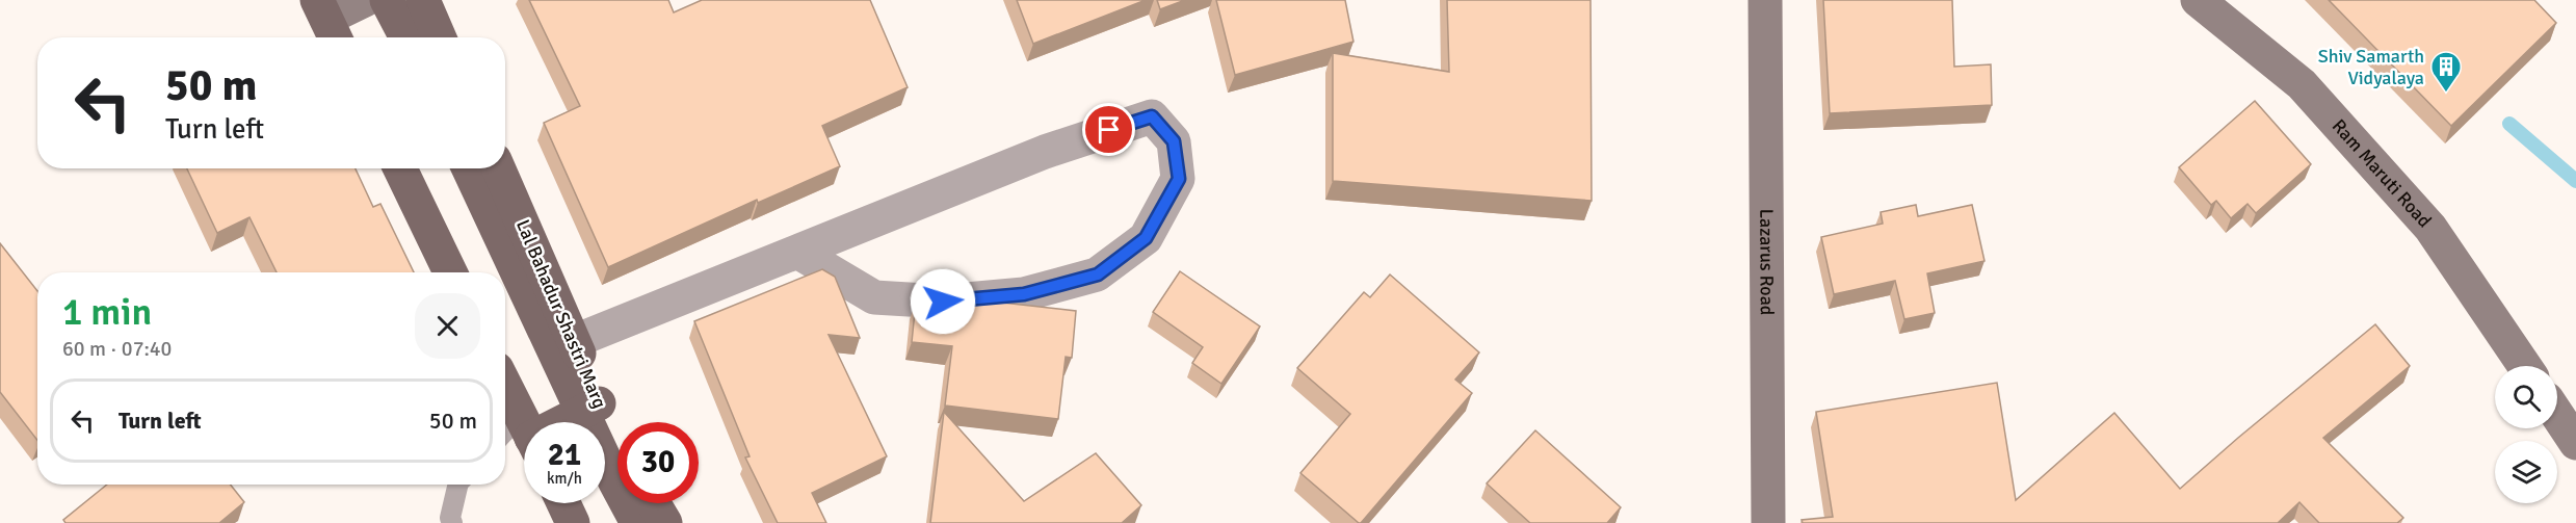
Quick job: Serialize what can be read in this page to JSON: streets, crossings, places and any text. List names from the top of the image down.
{
  "streets": {
    "main road": ["Lal Bahadur Shastri Marg"],
    "street": ["Ram Maruti Road", "Lazarus Road"]
  },
  "places": {
    "building": ["Shiv Samarth Vidyalaya"]
  },
  "page": {
    "turn": ["50 m", "Turn left"],
    "heading": ["1 min", "60 m · 07:40"],
    "list": [
      {
        "name": "Turn left",
        "value": "50 m"
      }
    ],
    "speed": "21 km/h",
    "limit": "30"
  }
}
